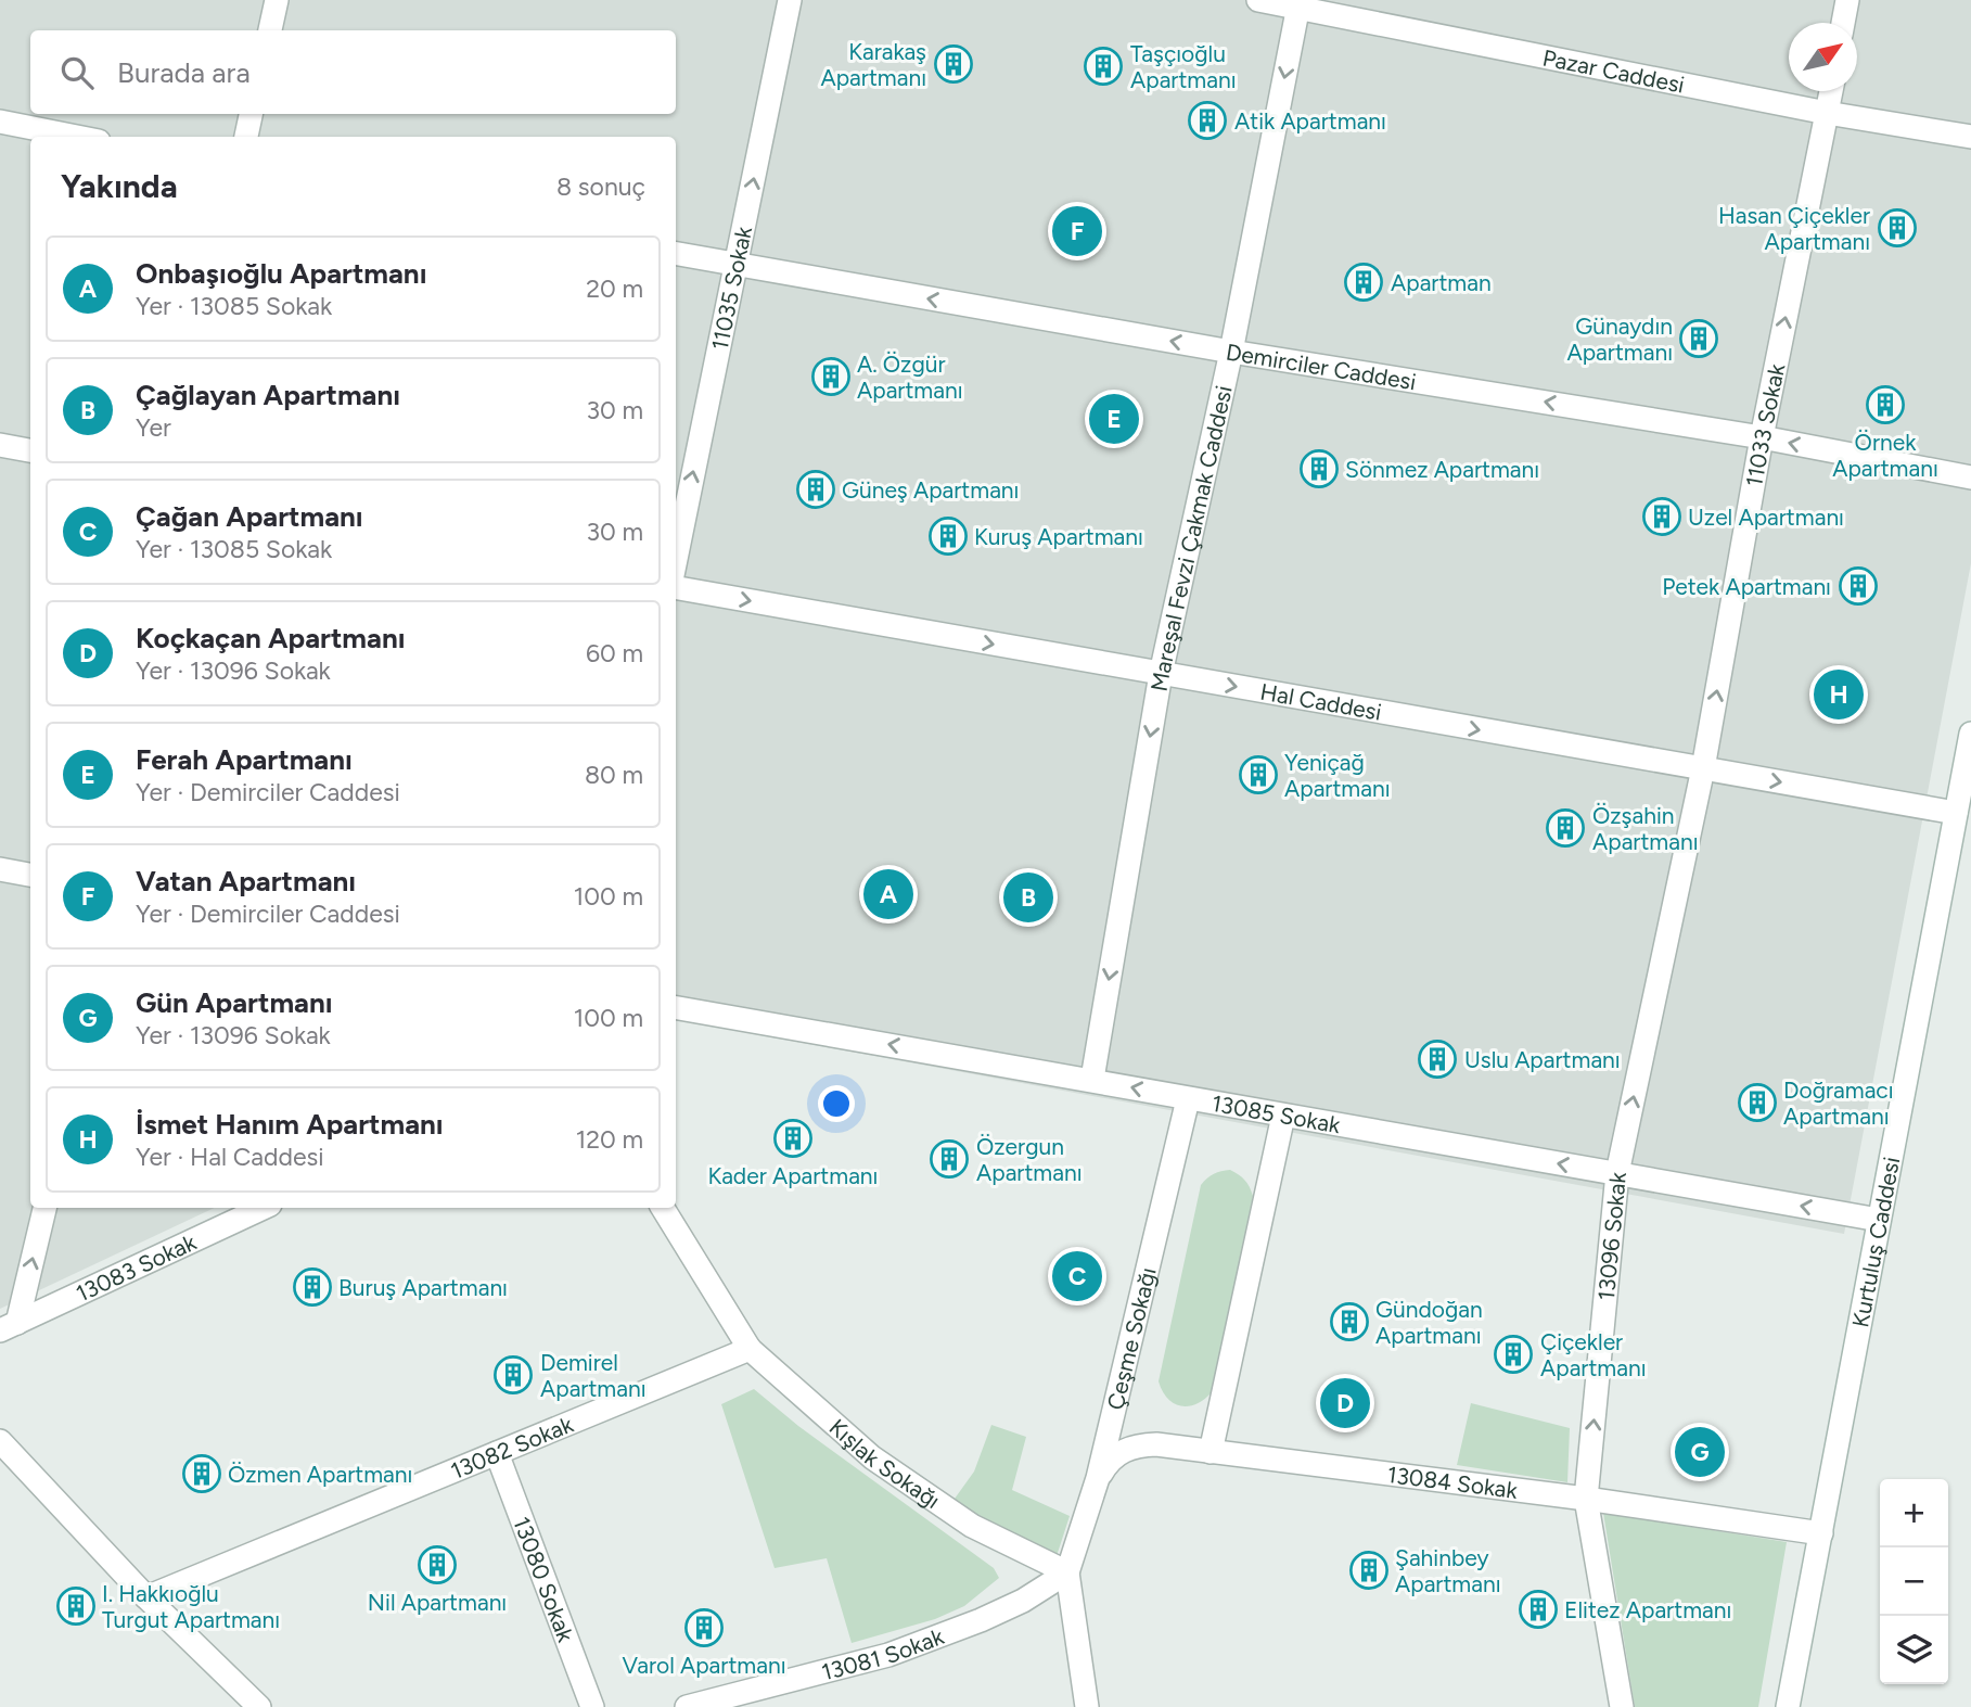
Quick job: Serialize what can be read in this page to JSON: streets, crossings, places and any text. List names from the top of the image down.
{
  "streets": {
    "street": [
      "Pazar Caddesi",
      "11035 Sokak",
      "Demirciler Caddesi",
      "11033 Sokak",
      "Mareşal Fevzi Çakmak Caddesi",
      "Hal Caddesi",
      "13085 Sokak",
      "13096 Sokak",
      "Kurtuluş Caddesi",
      "13083 Sokak",
      "Çeşme Sokağı",
      "13082 Sokak",
      "Kışlak Sokağı",
      "13084 Sokak",
      "13080 Sokak",
      "13081 Sokak"
    ]
  },
  "crossings": [
    ["Pazar Caddesi", "11033 Sokak"],
    ["Pazar Caddesi", "Mareşal Fevzi Çakmak Caddesi"],
    ["11035 Sokak", "Demirciler Caddesi"],
    ["Demirciler Caddesi", "11033 Sokak"],
    ["Demirciler Caddesi", "Mareşal Fevzi Çakmak Caddesi"],
    ["11033 Sokak", "Hal Caddesi"],
    ["11033 Sokak", "13096 Sokak"],
    ["Mareşal Fevzi Çakmak Caddesi", "Hal Caddesi"],
    ["Mareşal Fevzi Çakmak Caddesi", "13085 Sokak"],
    ["Hal Caddesi", "13096 Sokak"],
    ["Hal Caddesi", "Kurtuluş Caddesi"],
    ["13085 Sokak", "13096 Sokak"],
    ["13085 Sokak", "Kurtuluş Caddesi"],
    ["13085 Sokak", "Çeşme Sokağı"],
    ["13096 Sokak", "13084 Sokak"],
    ["Kurtuluş Caddesi", "13084 Sokak"],
    ["Çeşme Sokağı", "Kışlak Sokağı"],
    ["Çeşme Sokağı", "13084 Sokak"],
    ["Çeşme Sokağı", "13081 Sokak"],
    ["13082 Sokak", "Kışlak Sokağı"],
    ["13082 Sokak", "13080 Sokak"],
    ["Kışlak Sokağı", "13081 Sokak"]
  ],
  "one_way": [
    "11035 Sokak",
    "Demirciler Caddesi",
    "11033 Sokak",
    "Mareşal Fevzi Çakmak Caddesi",
    "Hal Caddesi",
    "13085 Sokak",
    "13096 Sokak"
  ],
  "places": {
    "building": [
      "Karakaş Apartmanı",
      "Taşçıoğlu Apartmanı",
      "Atik Apartmanı",
      "Hasan Çiçekler Apartmanı",
      "Apartman",
      "Günaydın Apartmanı",
      "A. Özgür Apartmanı",
      "Örnek Apartmanı",
      "Sönmez Apartmanı",
      "Güneş Apartmanı",
      "Uzel Apartmanı",
      "Kuruş Apartmanı",
      "Petek Apartmanı",
      "Yeniçağ Apartmanı",
      "Özşahin Apartmanı",
      "Uslu Apartmanı",
      "Doğramacı Apartmanı",
      "Kader Apartmanı",
      "Özergun Apartmanı",
      "Buruş Apartmanı",
      "Gündoğan Apartmanı",
      "Çiçekler Apartmanı",
      "Demirel Apartmanı",
      "Özmen Apartmanı",
      "Nil Apartmanı",
      "Şahinbey Apartmanı",
      "I. Hakkıoğlu Turgut Apartmanı",
      "Elitez Apartmanı",
      "Varol Apartmanı"
    ]
  },
  "north": "top right",
  "page": {
    "search": "Burada ara",
    "heading": ["Yakında", "8 sonuç"],
    "pins": [
      "F",
      "E",
      "H",
      "A",
      "B",
      "C",
      "D",
      "G"
    ],
    "list": [
      {
        "mark": "A",
        "name": "Onbaşıoğlu Apartmanı",
        "note": "Yer · 13085 Sokak",
        "value": "20 m"
      },
      {
        "mark": "B",
        "name": "Çağlayan Apartmanı",
        "note": "Yer",
        "value": "30 m"
      },
      {
        "mark": "C",
        "name": "Çağan Apartmanı",
        "note": "Yer · 13085 Sokak",
        "value": "30 m"
      },
      {
        "mark": "D",
        "name": "Koçkaçan Apartmanı",
        "note": "Yer · 13096 Sokak",
        "value": "60 m"
      },
      {
        "mark": "E",
        "name": "Ferah Apartmanı",
        "note": "Yer · Demirciler Caddesi",
        "value": "80 m"
      },
      {
        "mark": "F",
        "name": "Vatan Apartmanı",
        "note": "Yer · Demirciler Caddesi",
        "value": "100 m"
      },
      {
        "mark": "G",
        "name": "Gün Apartmanı",
        "note": "Yer · 13096 Sokak",
        "value": "100 m"
      },
      {
        "mark": "H",
        "name": "İsmet Hanım Apartmanı",
        "note": "Yer · Hal Caddesi",
        "value": "120 m"
      }
    ],
    "map_buttons": ["+", "−"]
  }
}
